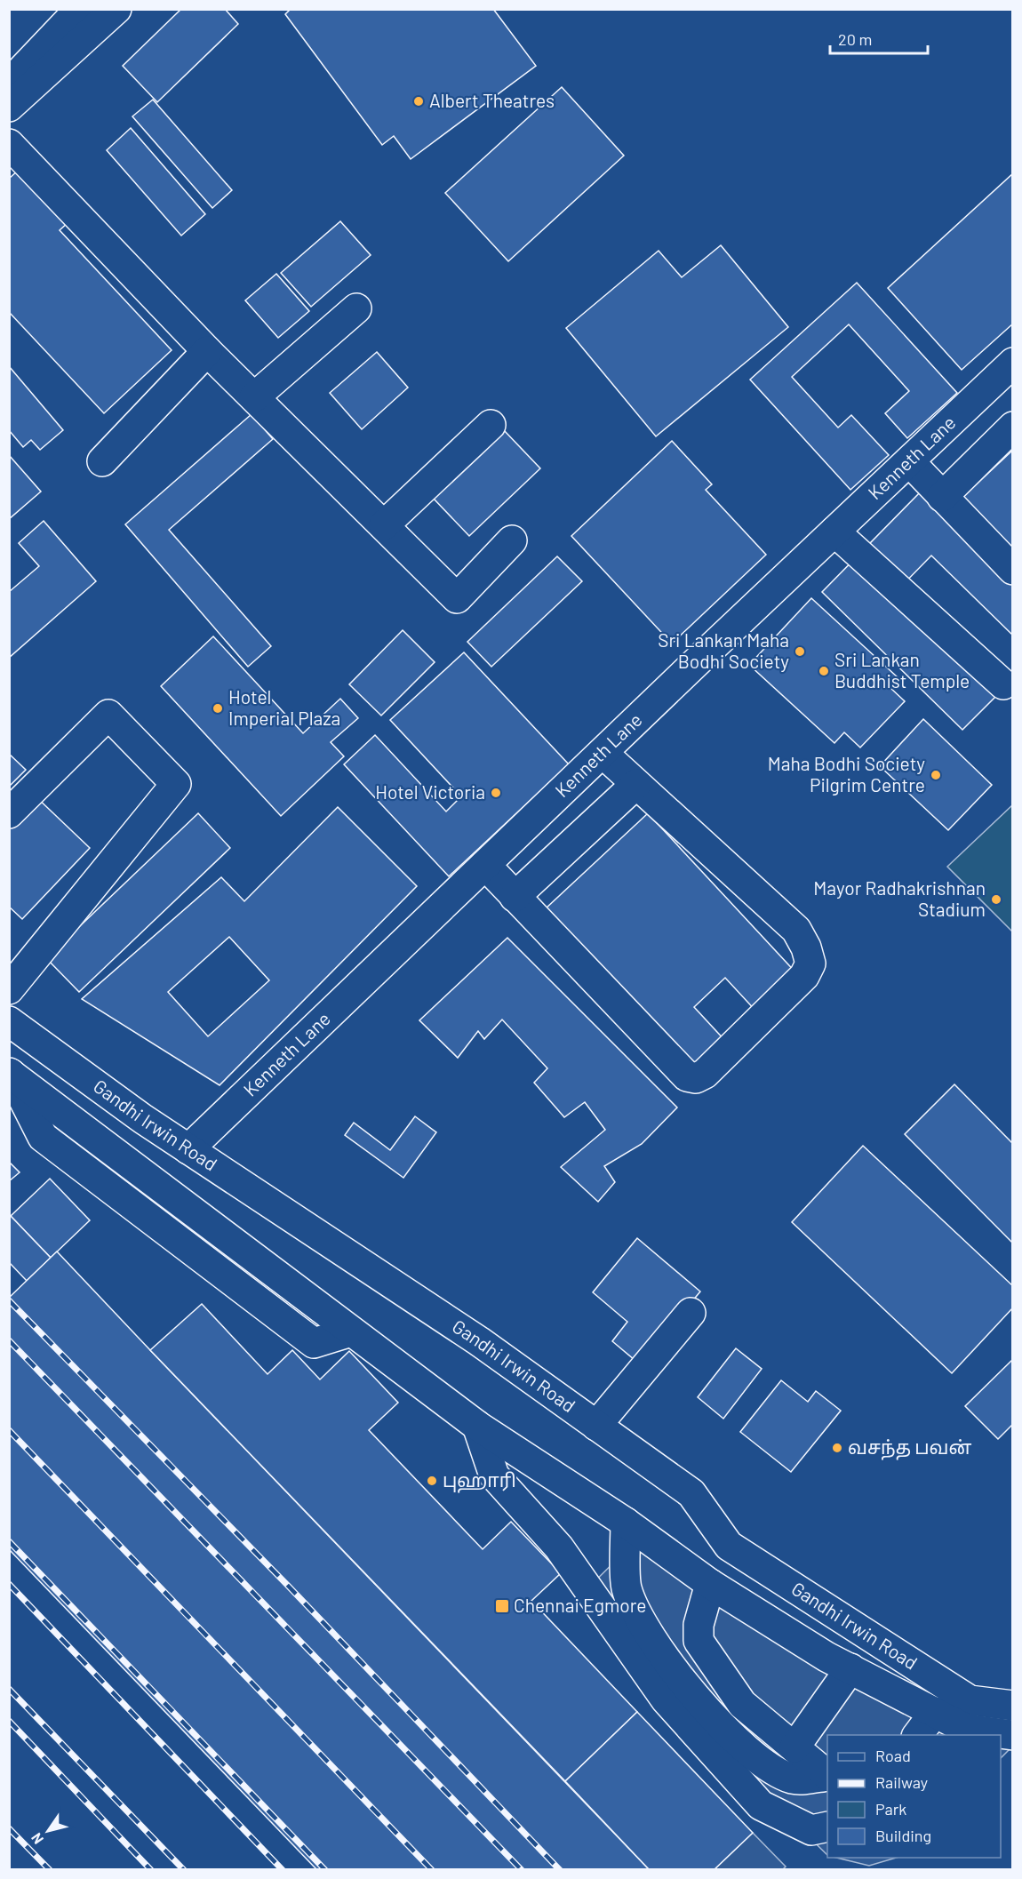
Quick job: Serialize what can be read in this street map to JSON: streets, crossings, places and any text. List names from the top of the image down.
{
  "streets": {
    "main road": ["Kenneth Lane", "Gandhi Irwin Road"]
  },
  "crossings": [
    ["Kenneth Lane", "Gandhi Irwin Road"]
  ],
  "places": {
    "other": [
      "Albert Theatres",
      "Sri Lankan Maha Bodhi Society",
      "Sri Lankan Buddhist Temple",
      "Hotel Imperial Plaza",
      "Maha Bodhi Society Pilgrim Centre",
      "Hotel Victoria",
      "Mayor Radhakrishnan Stadium",
      "வசந்த பவன்",
      "புஹாரி"
    ],
    "transit": ["Chennai Egmore"]
  },
  "legend": [
    "Road",
    "Railway",
    "Park",
    "Building"
  ],
  "scale_bar": "20 m",
  "north": "bottom left"
}
